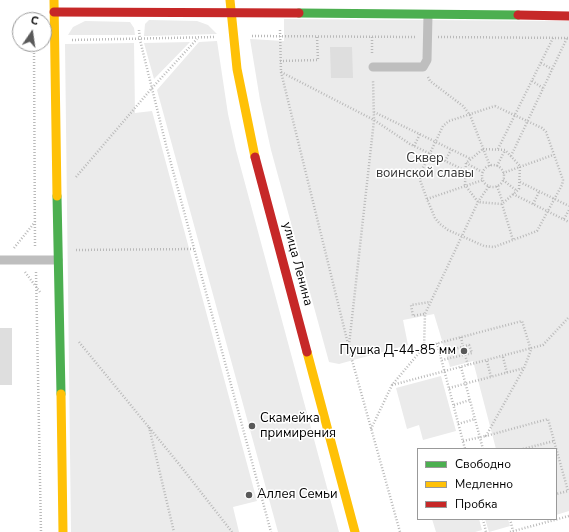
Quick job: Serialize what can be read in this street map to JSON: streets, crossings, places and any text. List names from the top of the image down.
{
  "streets": {
    "street": ["улица Ленина"]
  },
  "parks": ["Сквер воинской славы"],
  "places": ["Пушка Д-44-85 мм", "Скамейка примирения", "Аллея Семьи"],
  "legend": ["Свободно", "Медленно", "Пробка"],
  "north": "top"
}
